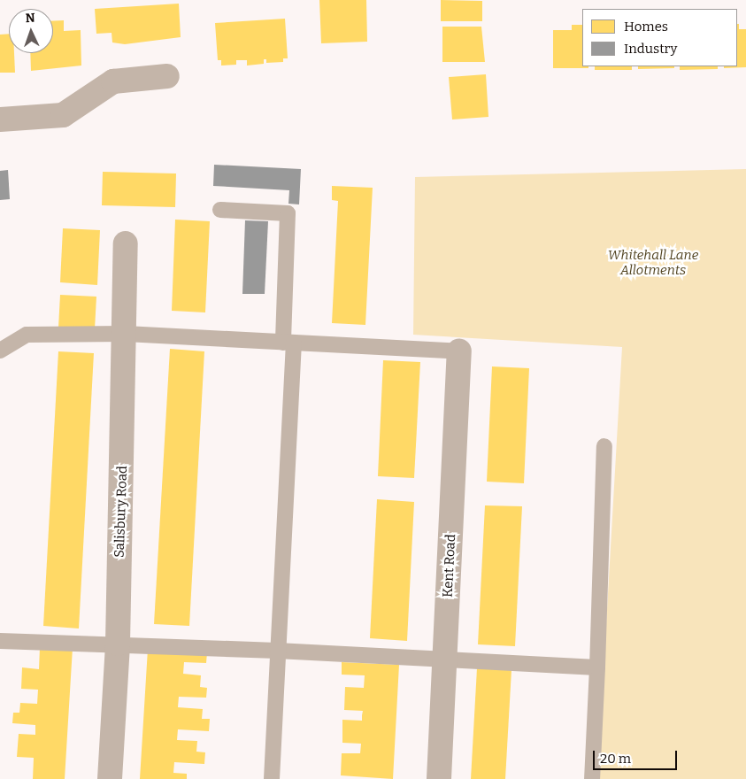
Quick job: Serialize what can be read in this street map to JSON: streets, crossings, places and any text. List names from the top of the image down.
{
  "streets": {
    "street": ["Salisbury Road", "Kent Road"]
  },
  "parks": ["Whitehall Lane Allotments"],
  "legend": ["Homes", "Industry"],
  "scale_bar": "20 m",
  "north": "top"
}
